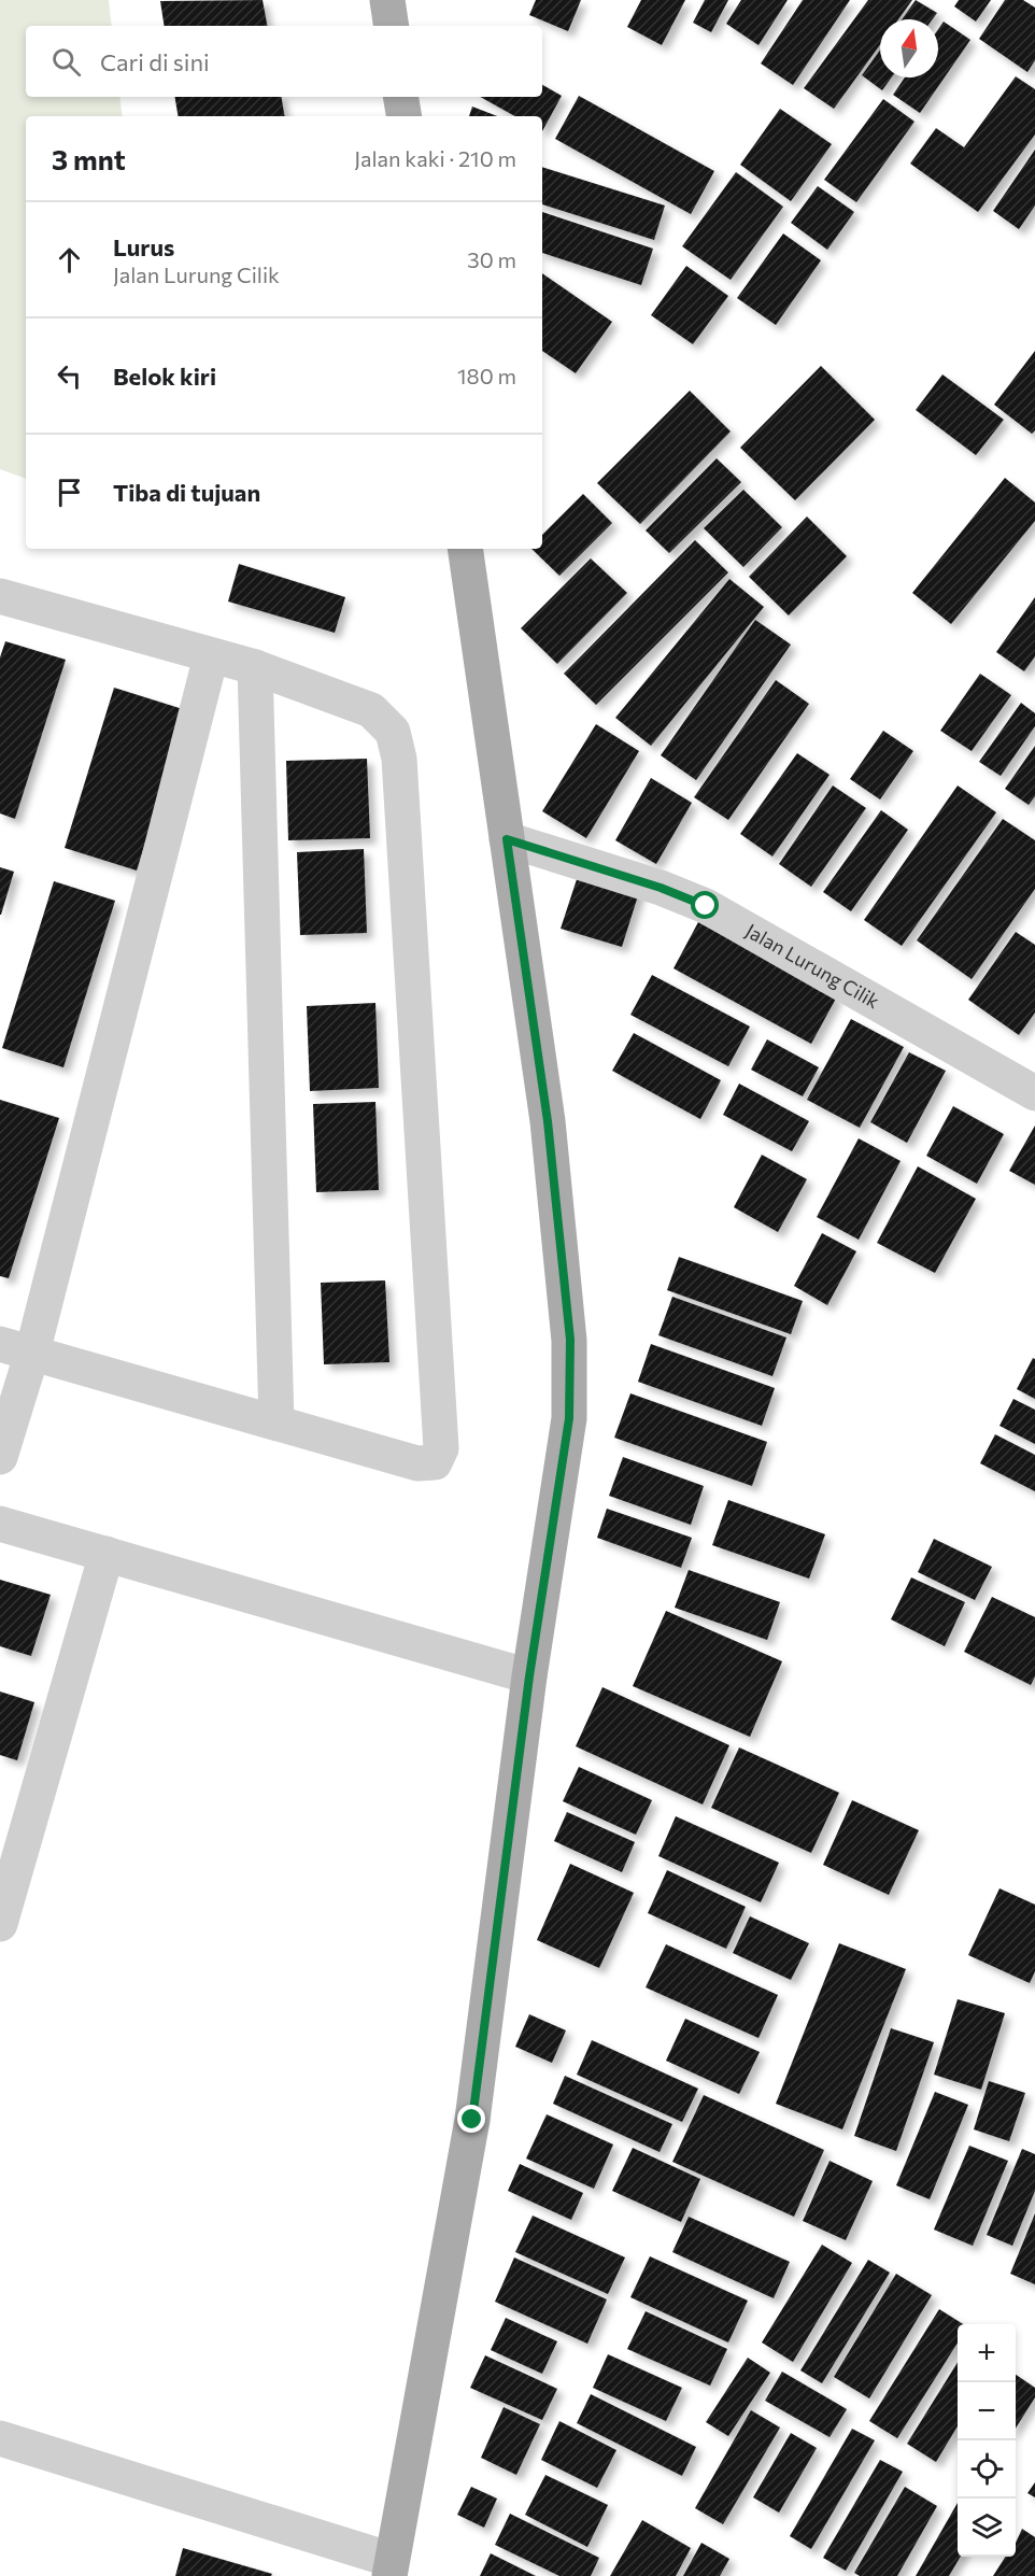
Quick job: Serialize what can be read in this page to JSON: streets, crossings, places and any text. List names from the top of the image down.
{
  "streets": {
    "street": ["Jalan Lurung Cilik"]
  },
  "north": "top",
  "page": {
    "search": "Cari di sini",
    "heading": ["3 mnt", "Jalan kaki · 210 m"],
    "list": [
      ["Lurus", "Jalan Lurung Cilik", "30 m"],
      ["Belok kiri", "180 m"],
      "Tiba di tujuan"
    ],
    "map_buttons": ["+", "−"]
  }
}
